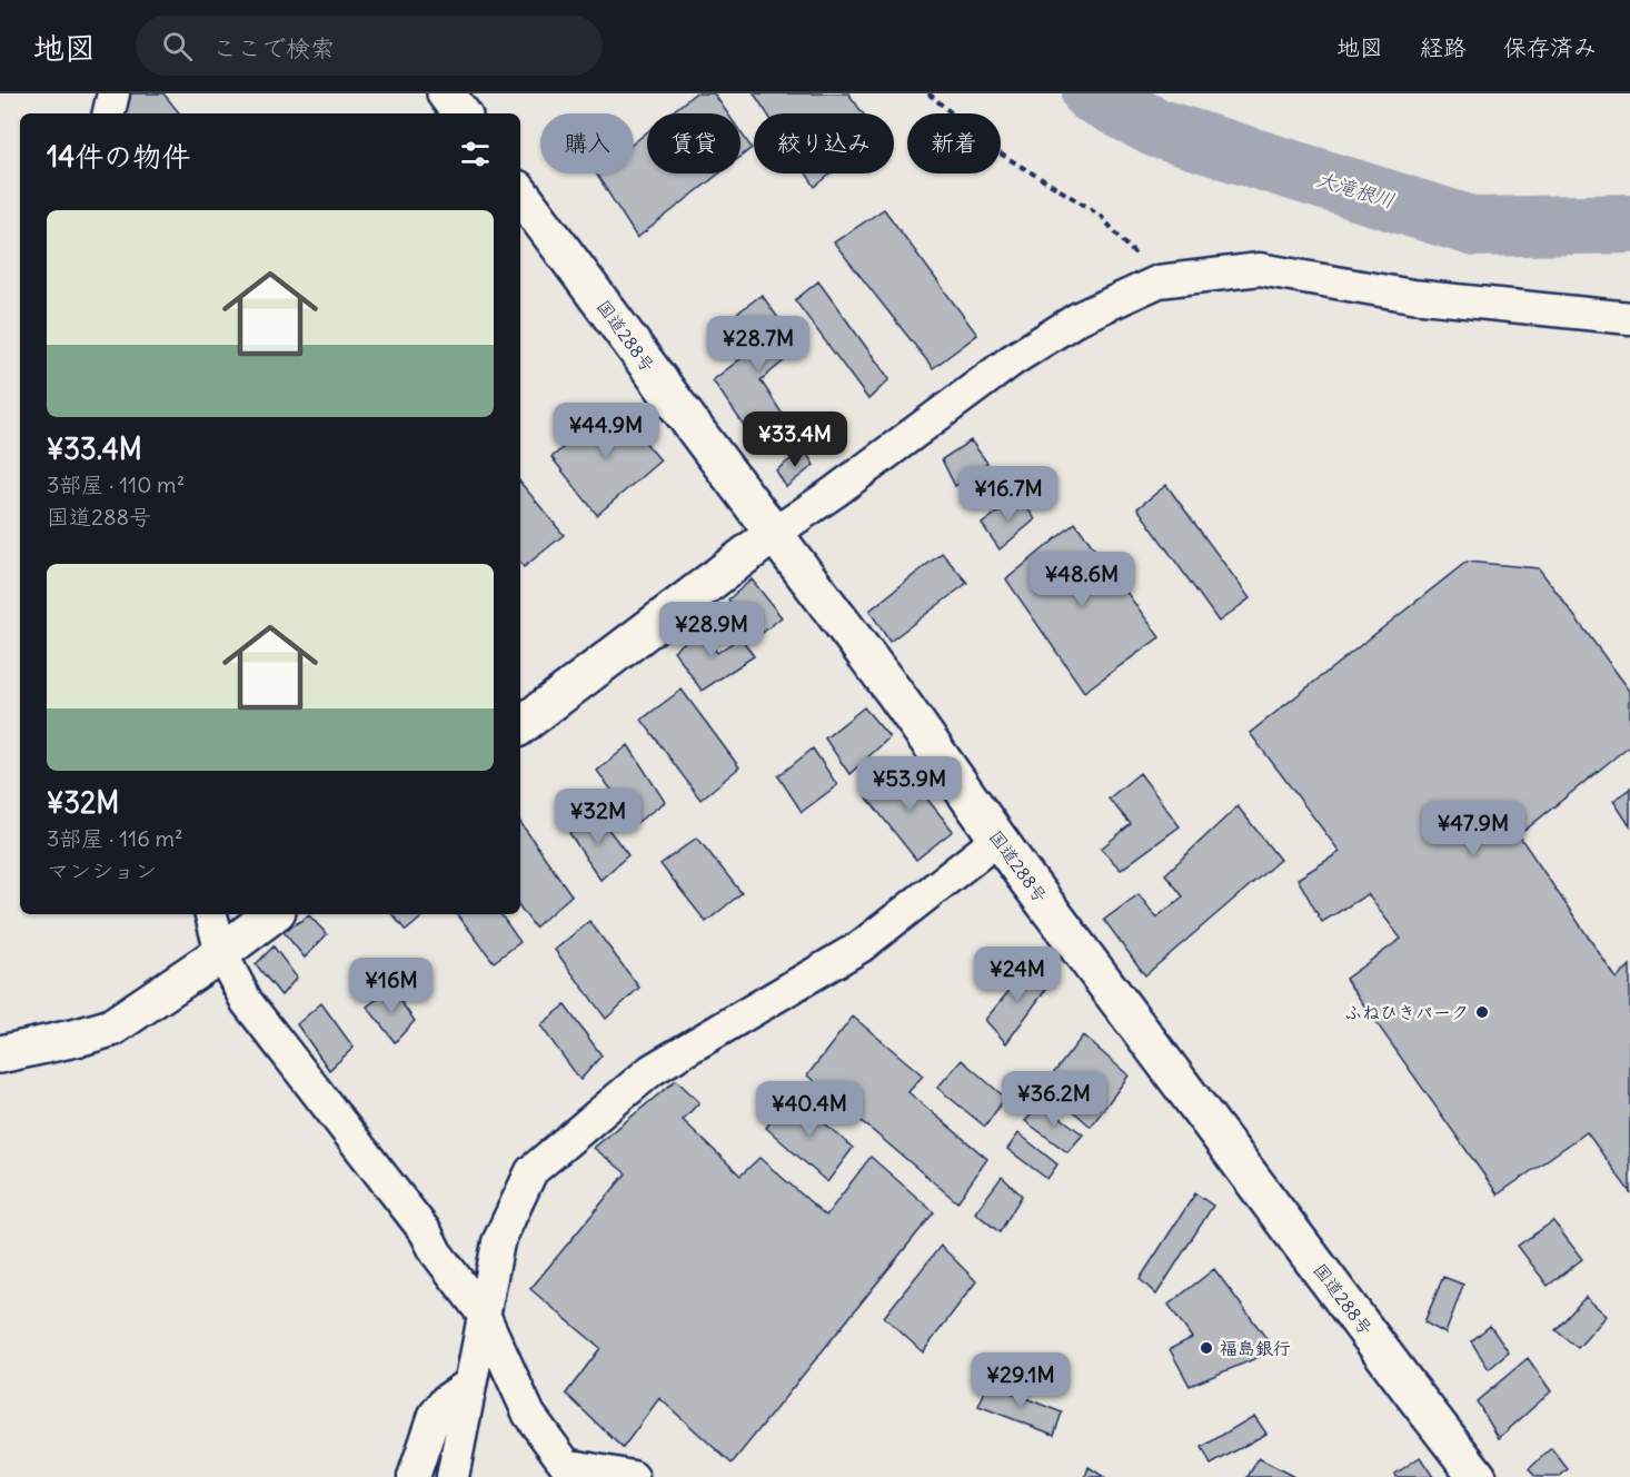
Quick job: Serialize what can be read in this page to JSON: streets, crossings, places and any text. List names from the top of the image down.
{
  "streets": {
    "main road": ["国道288号"]
  },
  "water": ["大滝根川"],
  "places": ["ふねひきパーク", "福島銀行"],
  "page": {
    "header": "地図",
    "search": "ここで検索",
    "nav": ["地図", "経路", "保存済み"],
    "chip": [
      "購入",
      "賃貸",
      "絞り込み",
      "新着"
    ],
    "heading": "14件の物件",
    "list": [
      {
        "name": "¥33.4M",
        "note": "3部屋 · 110 m² · 国道288号"
      },
      {
        "name": "¥32M",
        "note": "3部屋 · 116 m² · マンション"
      }
    ],
    "price": [
      "¥28.7M",
      "¥44.9M",
      "¥33.4M",
      "¥16.7M",
      "¥48.6M",
      "¥28.9M",
      "¥53.9M",
      "¥32M",
      "¥47.9M",
      "¥24M",
      "¥16M",
      "¥36.2M",
      "¥40.4M",
      "¥29.1M"
    ]
  }
}
